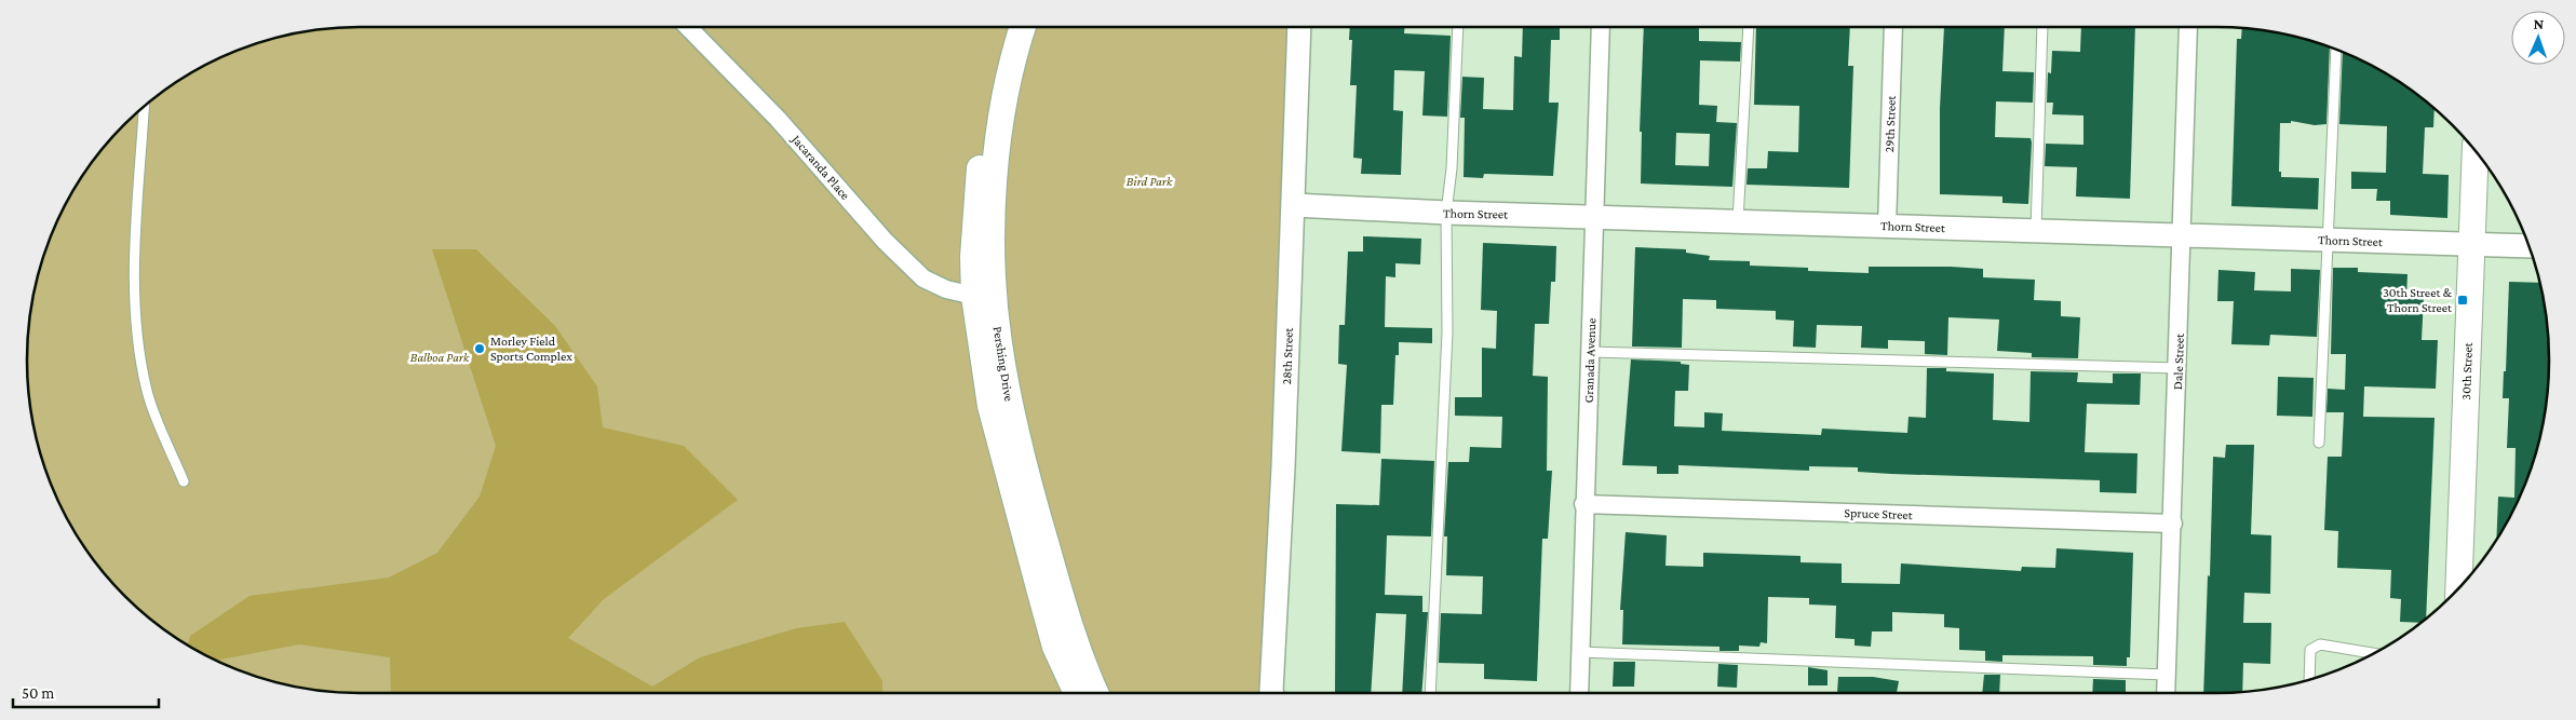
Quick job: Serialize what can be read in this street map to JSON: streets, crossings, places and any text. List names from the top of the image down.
{
  "streets": {
    "main road": ["Pershing Drive", "30th Street"],
    "street": [
      "29th Street",
      "Jacaranda Place",
      "Thorn Street",
      "28th Street",
      "Granada Avenue",
      "Dale Street",
      "Spruce Street"
    ]
  },
  "crossings": [
    ["29th Street", "Thorn Street"],
    ["Jacaranda Place", "Pershing Drive"],
    ["Thorn Street", "28th Street"],
    ["Thorn Street", "Granada Avenue"],
    ["Thorn Street", "Dale Street"],
    ["Thorn Street", "30th Street"],
    ["Granada Avenue", "Spruce Street"],
    ["Dale Street", "Spruce Street"]
  ],
  "parks": ["Bird Park", "Balboa Park"],
  "places": {
    "transit": ["30th Street & Thorn Street"],
    "other": ["Morley Field Sports Complex"]
  },
  "scale_bar": "50 m",
  "north": "top"
}
